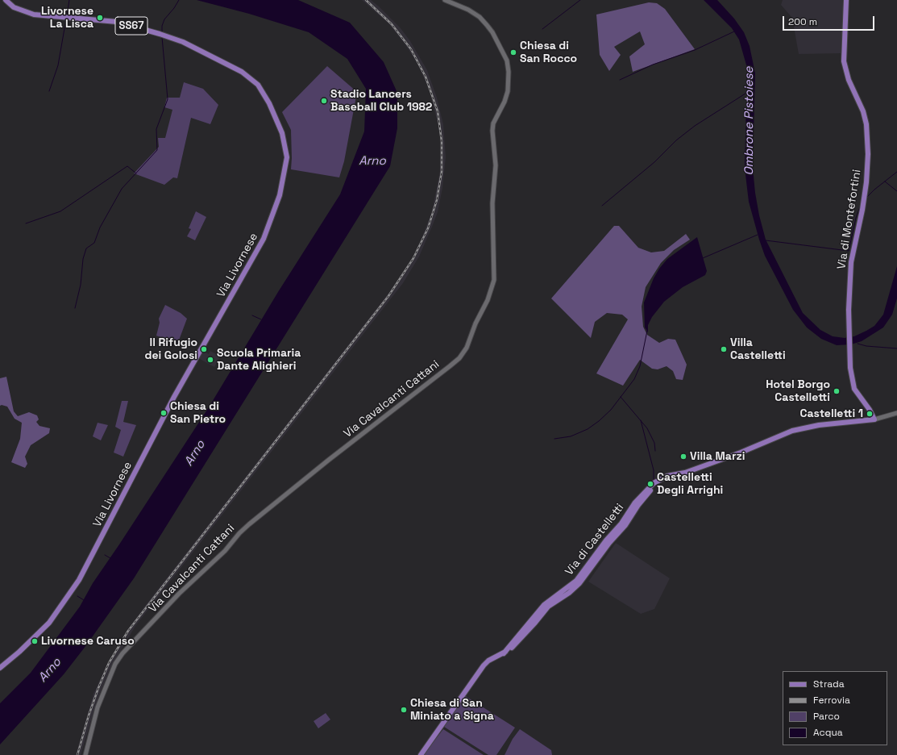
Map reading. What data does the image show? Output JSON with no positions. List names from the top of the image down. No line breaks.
{"streets":{"main road":["SS67","Via di Montefortini","Via Livornese","Via di Castelletti"],"street":["Via Cavalcanti Cattani"]},"crossings":[["Via di Montefortini","Via di Castelletti"]],"water":["Ombrone Pistoiese","Arno"],"places":["Livornese La Lisca","Chiesa di San Rocco","Stadio Lancers Baseball Club 1982","Il Rifugio dei Golosi","Villa Castelletti","Scuola Primaria Dante Alighieri","Hotel Borgo Castelletti","Chiesa di San Pietro","Castelletti 1","Villa Marzi","Castelletti Degli Arrighi","Livornese Caruso","Chiesa di San Miniato a Signa"],"legend":["Strada","Ferrovia","Parco","Acqua"],"scale_bar":"200 m"}
